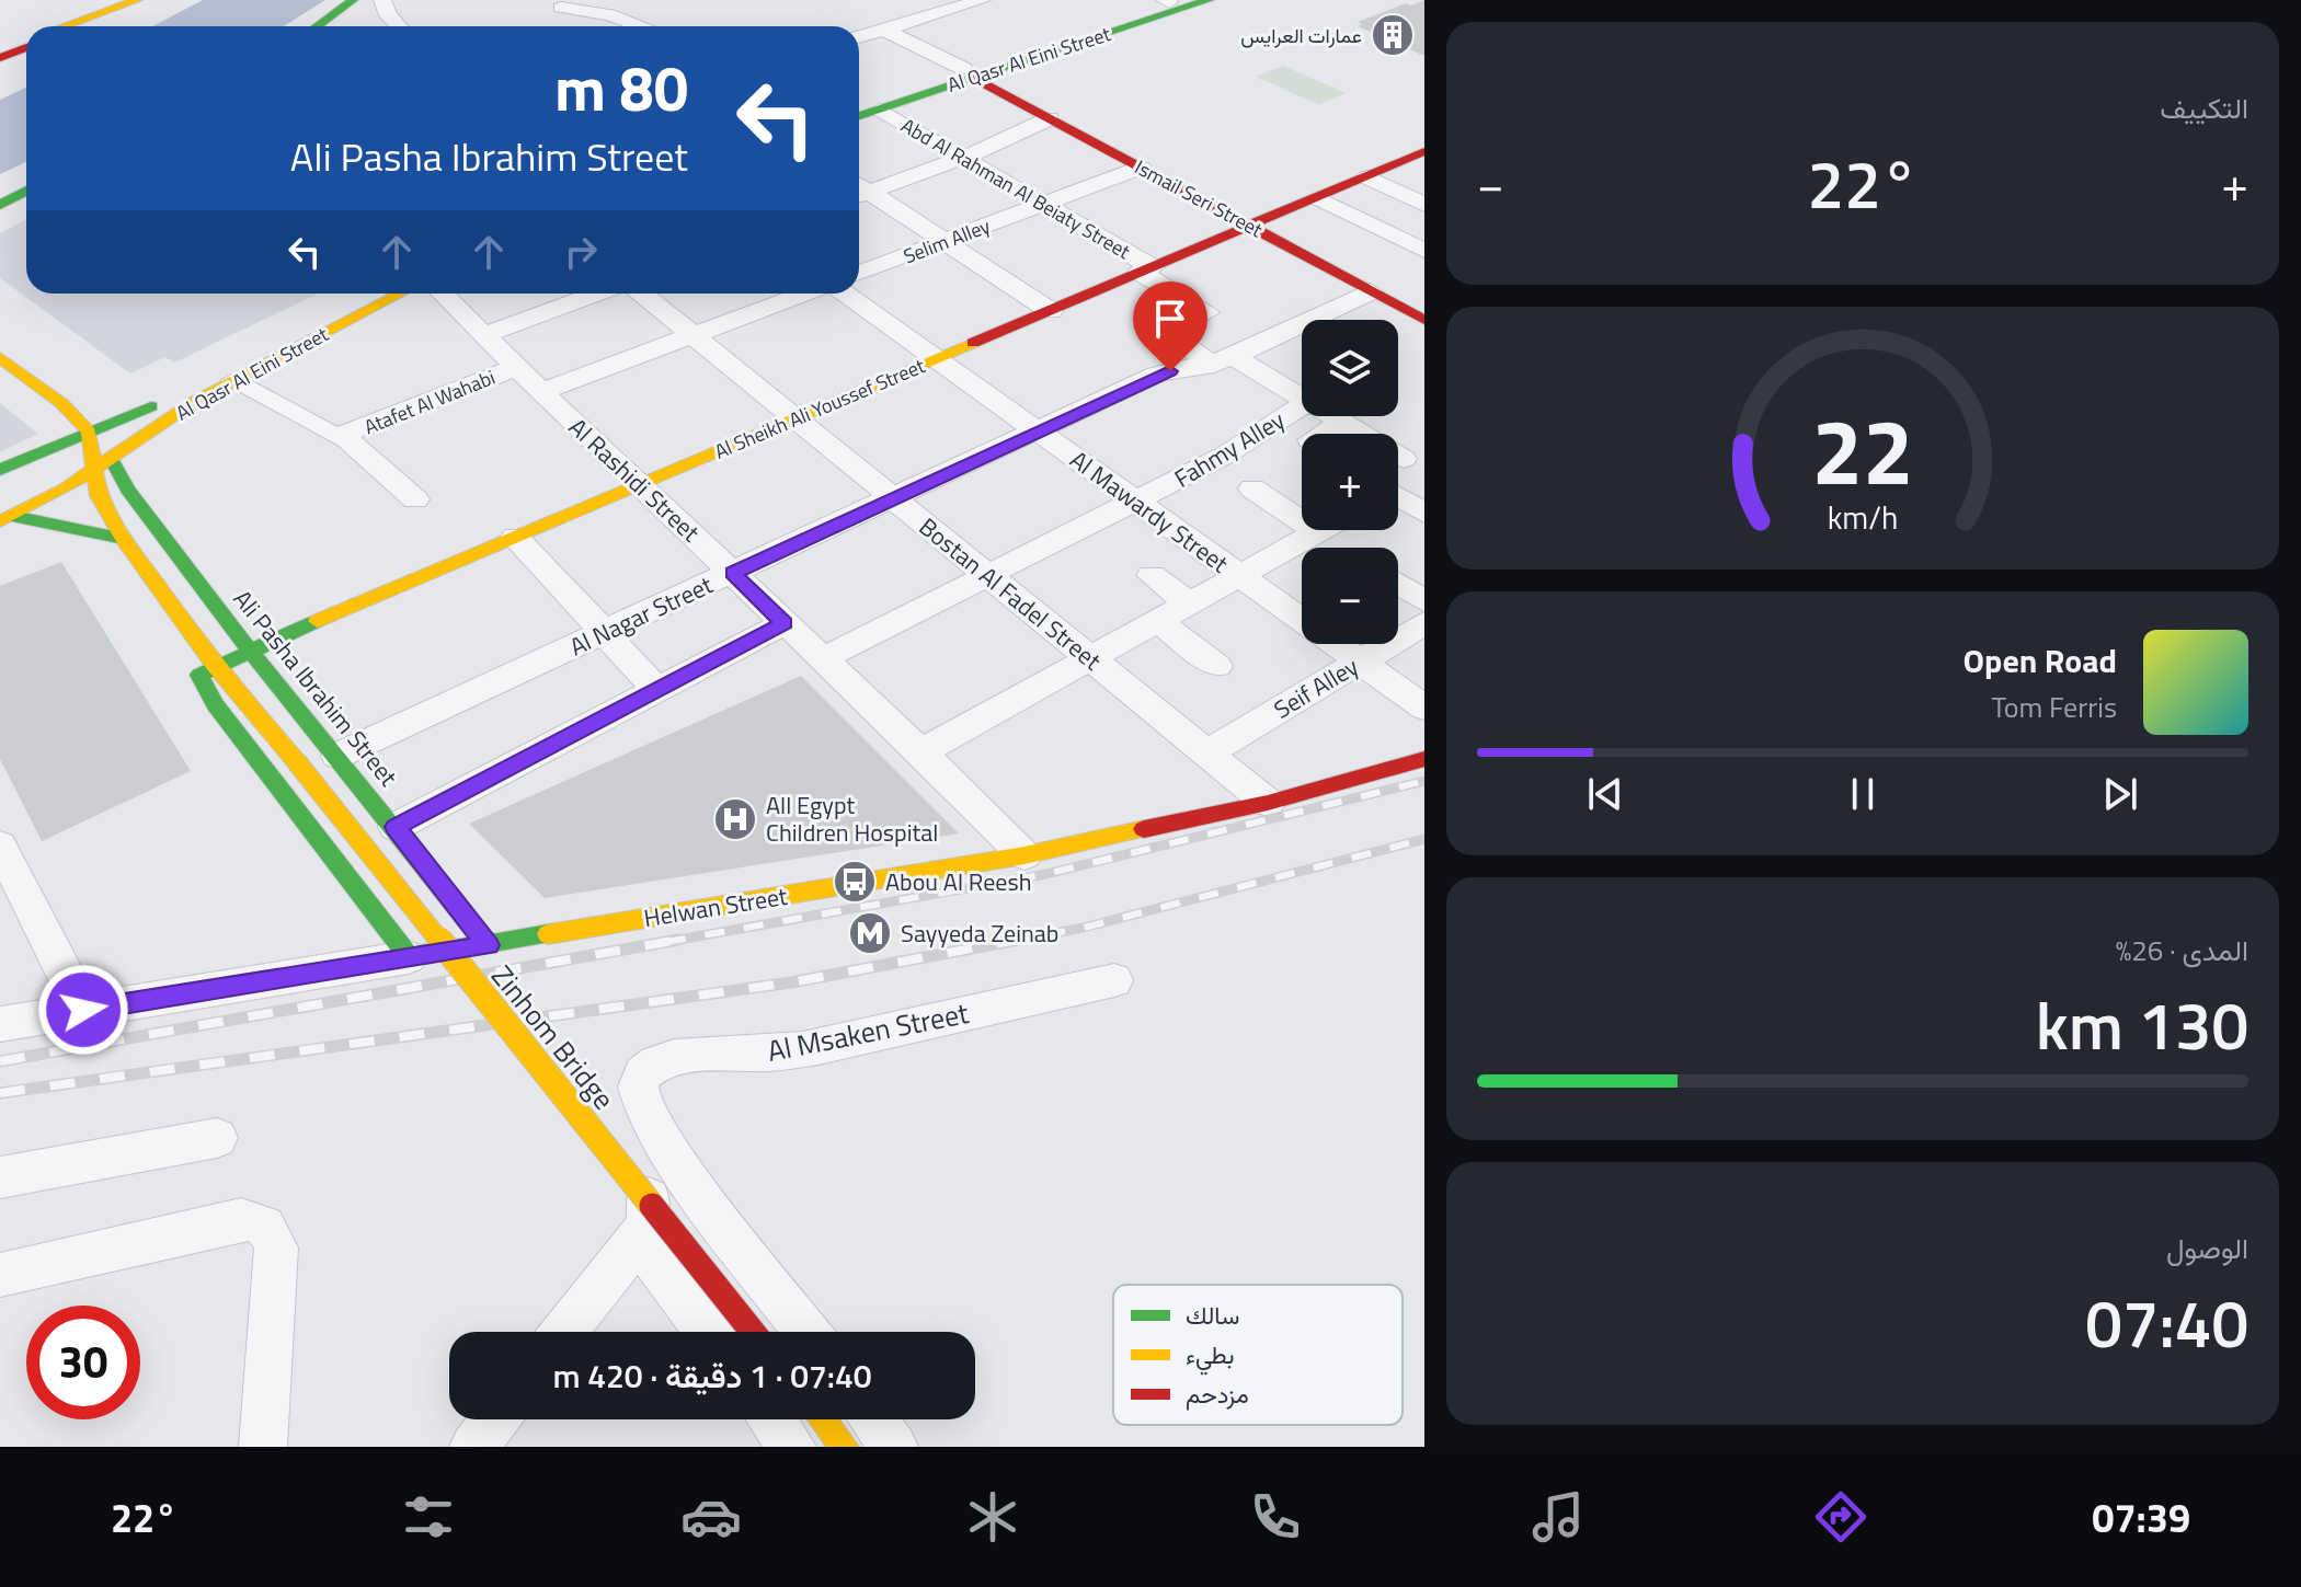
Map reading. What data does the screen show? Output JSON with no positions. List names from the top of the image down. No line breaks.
{"streets":{"main road":["Al Qasr Al Eini Street","Ismail Seri Street","Al Sheikh Ali Youssef Street","Ali Pasha Ibrahim Street","Helwan Street","Zinhom Bridge"],"street":["Abd Al Rahman Al Beiaty Street","Selim Alley","Atafet Al Wahabi","Fahmy Alley","Al Rashidi Street","Al Mawardy Street","Bostan Al Fadel Street","Al Nagar Street","Seif Alley","Al Msaken Street"]},"crossings":[["Al Qasr Al Eini Street","Abd Al Rahman Al Beiaty Street"],["Al Qasr Al Eini Street","Ismail Seri Street"],["Al Qasr Al Eini Street","Atafet Al Wahabi"],["Al Qasr Al Eini Street","Ali Pasha Ibrahim Street"],["Abd Al Rahman Al Beiaty Street","Selim Alley"],["Abd Al Rahman Al Beiaty Street","Al Sheikh Ali Youssef Street"],["Ismail Seri Street","Selim Alley"],["Ismail Seri Street","Al Sheikh Ali Youssef Street"],["Ismail Seri Street","Al Nagar Street"],["Atafet Al Wahabi","Al Rashidi Street"],["Al Sheikh Ali Youssef Street","Al Rashidi Street"],["Al Sheikh Ali Youssef Street","Al Mawardy Street"],["Al Sheikh Ali Youssef Street","Bostan Al Fadel Street"],["Al Sheikh Ali Youssef Street","Ali Pasha Ibrahim Street"],["Al Sheikh Ali Youssef Street","Zinhom Bridge"],["Fahmy Alley","Al Rashidi Street"],["Fahmy Alley","Al Mawardy Street"],["Fahmy Alley","Bostan Al Fadel Street"],["Al Rashidi Street","Al Nagar Street"],["Al Rashidi Street","Helwan Street"],["Al Mawardy Street","Al Nagar Street"],["Al Mawardy Street","Seif Alley"],["Bostan Al Fadel Street","Al Nagar Street"],["Bostan Al Fadel Street","Seif Alley"],["Bostan Al Fadel Street","Helwan Street"],["Al Nagar Street","Ali Pasha Ibrahim Street"],["Ali Pasha Ibrahim Street","Helwan Street"]],"places":{"building":["عمارات العرايس"],"hospital":["All Egypt Children Hospital"],"bus stop":["Abou Al Reesh"],"metro station":["Sayyeda Zeinab"]},"legend":["سالك","بطيء","مزدحم"],"page":{"tile":["التكييف",["المدى · 26%","130 km"],["الوصول","07:40"]],"turn":["80 m","Ali Pasha Ibrahim Street"],"heat":["−","22°","+"],"map_buttons":["+","−"],"song":["Open Road","Tom Ferris"],"limit":"30","trip":"07:40 · 1 دقيقة · 420 m","tabs":["07:39","22°"],"gauge":["22","km/h"]}}
